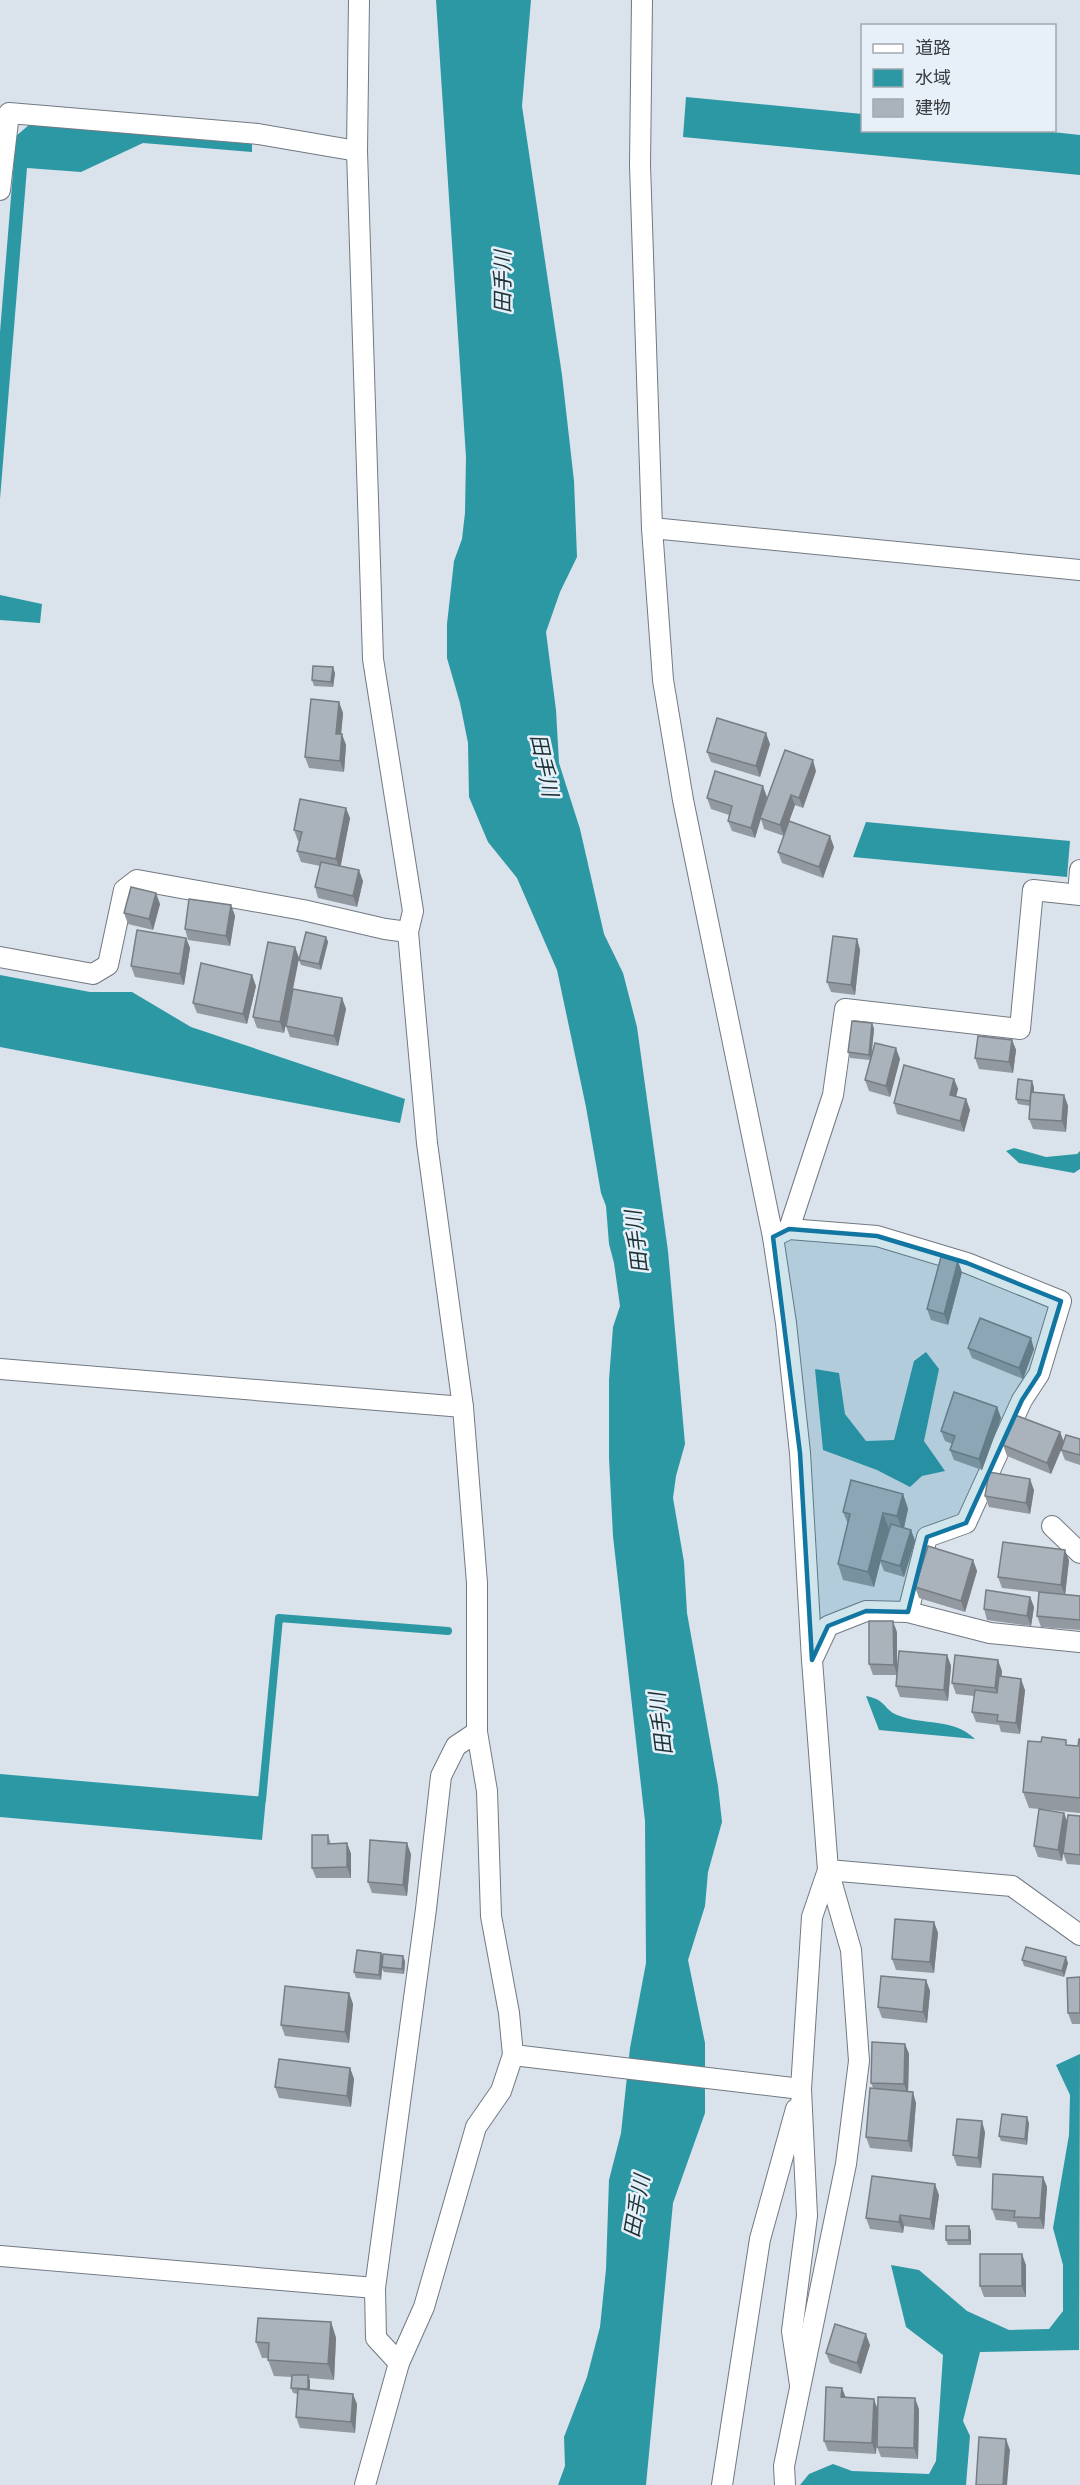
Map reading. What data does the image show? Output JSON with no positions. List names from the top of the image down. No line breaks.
{"water":["田手川"],"legend":["道路","水域","建物"]}
